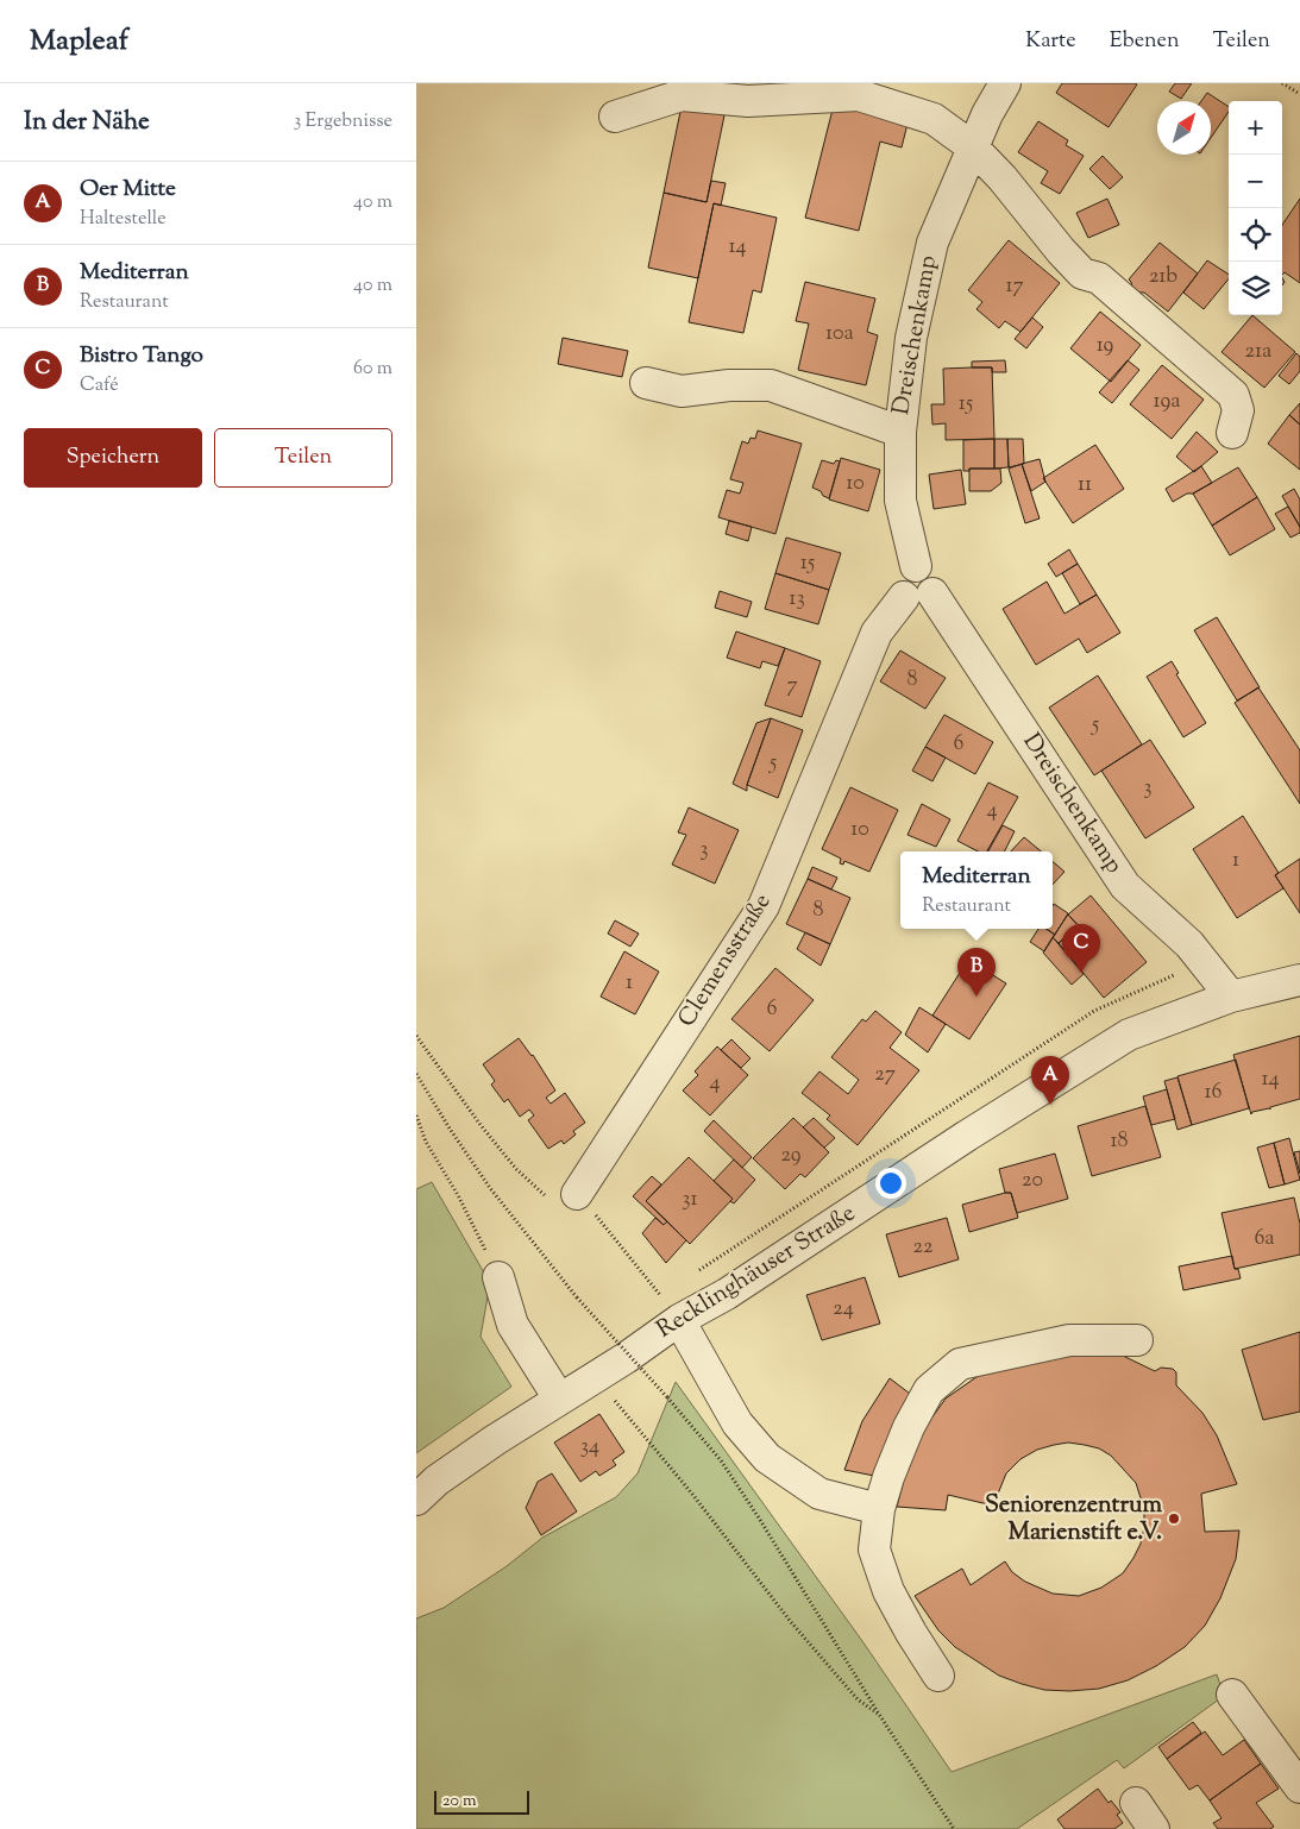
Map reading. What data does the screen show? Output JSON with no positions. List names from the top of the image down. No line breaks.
{"streets":{"street":["Dreischenkamp","Clemensstraße","Recklinghäuser Straße"]},"crossings":[["Dreischenkamp","Clemensstraße"],["Dreischenkamp","Recklinghäuser Straße"]],"places":["Seniorenzentrum Marienstift e.V."],"house_numbers":["14","21b","17","10a","19","21a","19a","15","10","11","15","13","8","7","5","6","5","3","4","10","3","1","8","1","6","27","14","4","16","18","29","20","31","6a","22","24","34"],"scale_bar":"20 m","north":"top right","page":{"header":"Mapleaf","nav":["Karte","Ebenen","Teilen"],"heading":["In der Nähe","3 Ergebnisse"],"map_buttons":["+","−"],"list":[{"mark":"A","name":"Oer Mitte","note":"Haltestelle","value":"40 m"},{"mark":"B","name":"Mediterran","note":"Restaurant","value":"40 m"},{"mark":"C","name":"Bistro Tango","note":"Café","value":"60 m"}],"buttons":["Speichern","Teilen"],"popup":["Mediterran","Restaurant"],"pins":["C","B","A"],"scale":"20 m"}}
